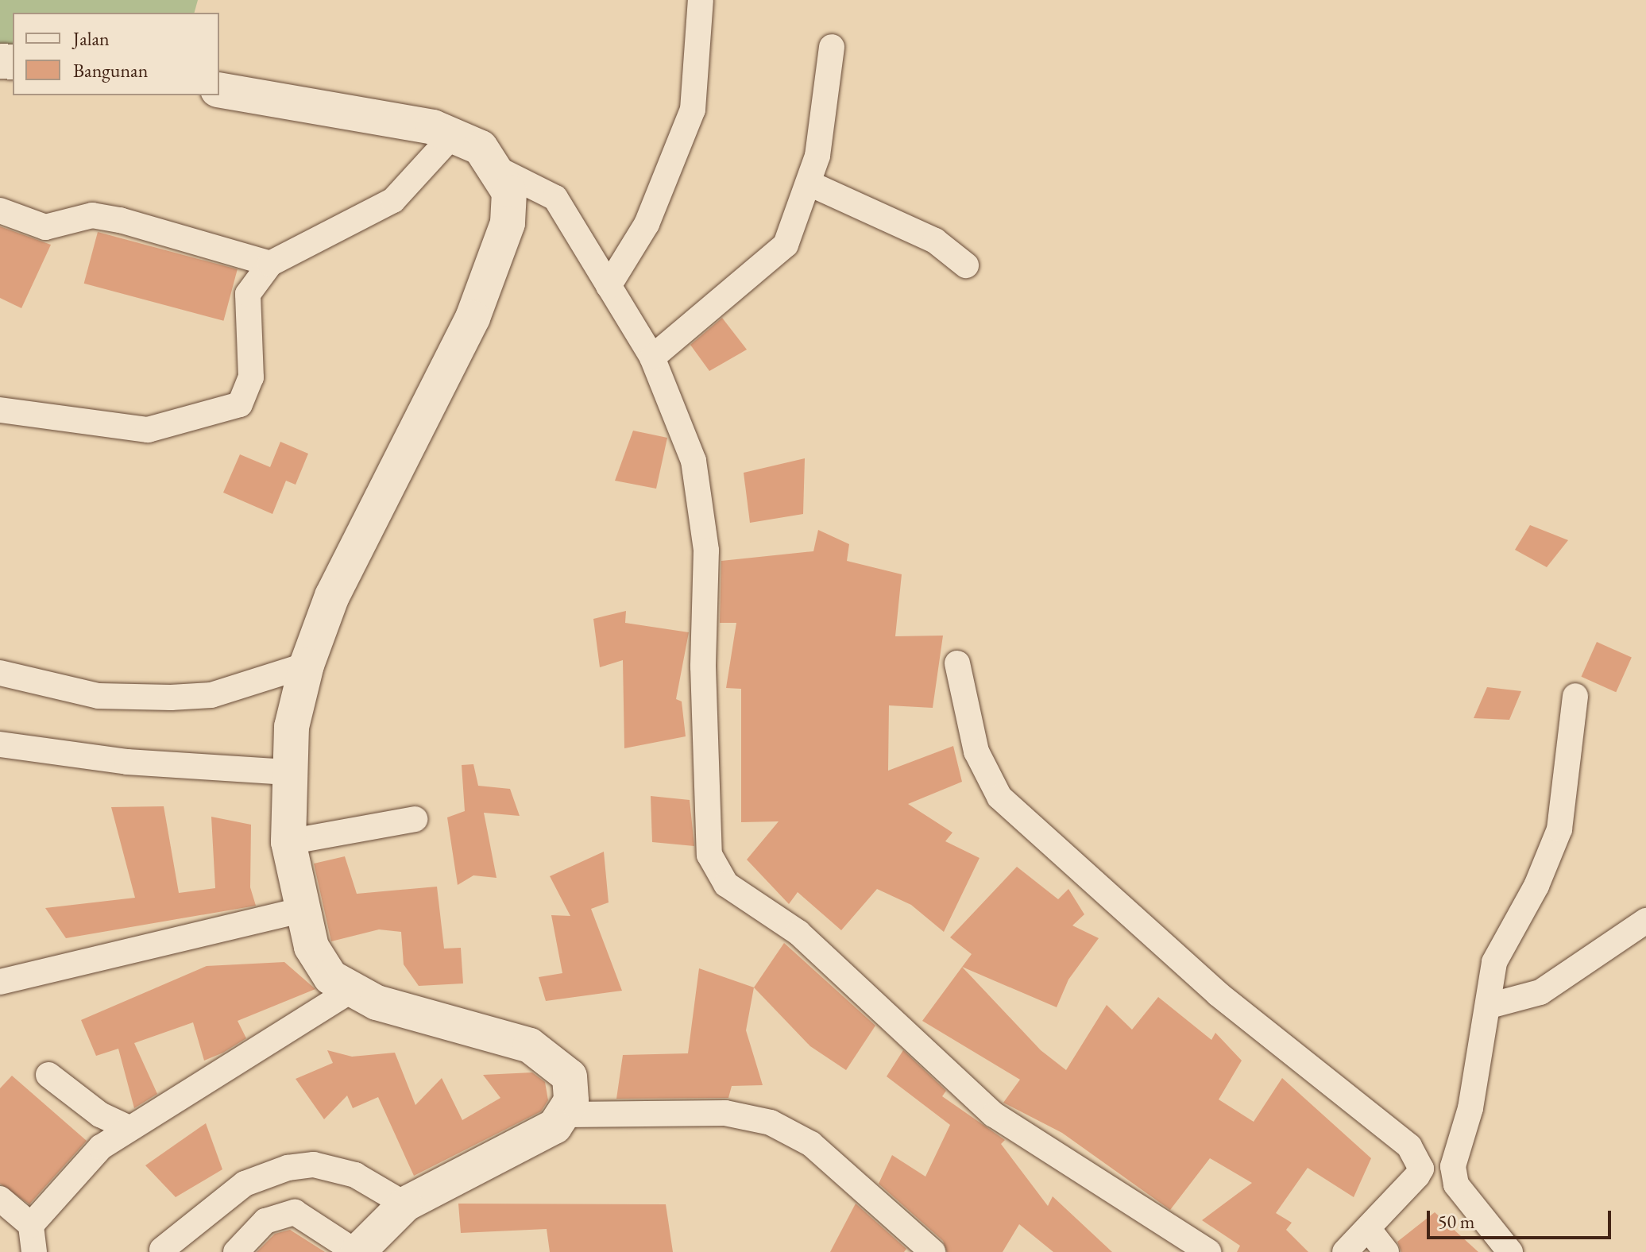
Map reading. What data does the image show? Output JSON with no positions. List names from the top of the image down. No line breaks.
{"legend":["Jalan","Bangunan"],"scale_bar":"50 m"}
